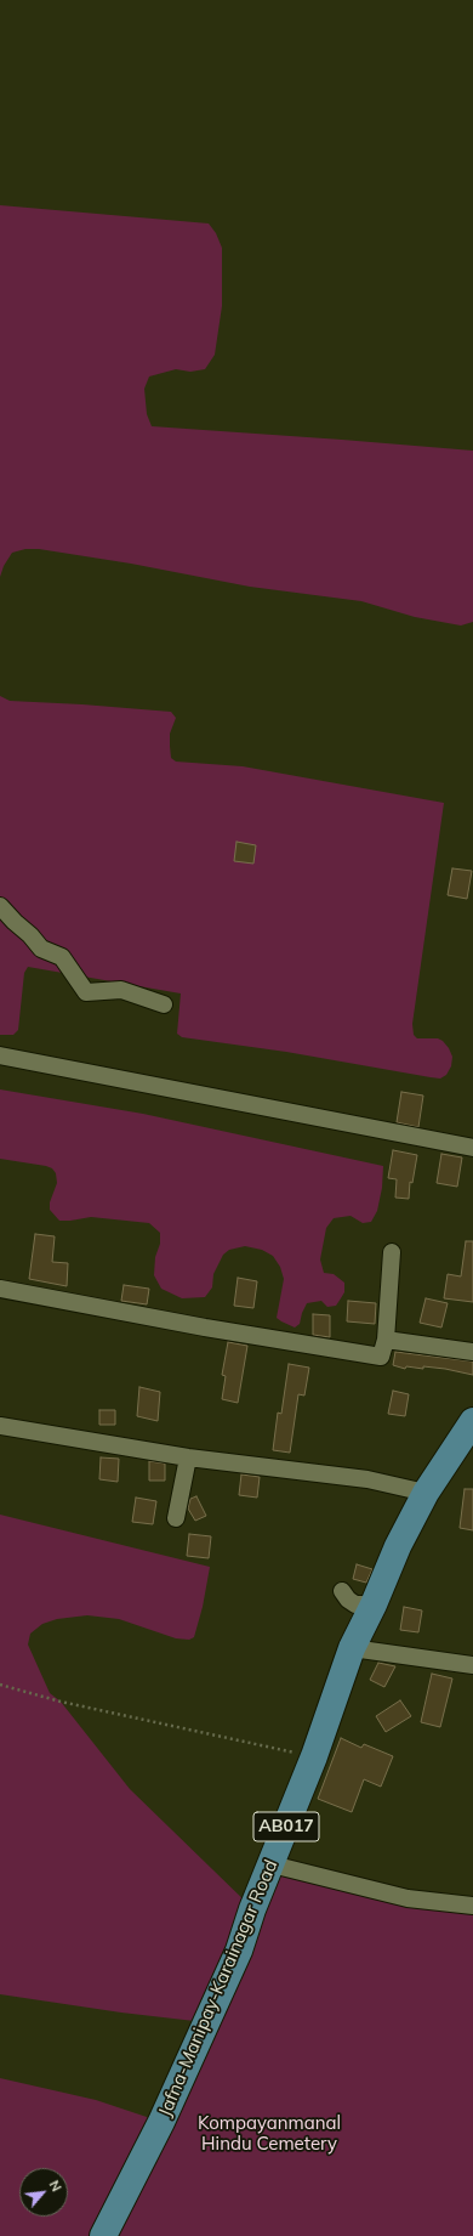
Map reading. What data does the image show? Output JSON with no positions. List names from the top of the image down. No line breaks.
{"streets":{"main road":["AB017","Jafna-Manipay-Karainagar Road"]},"parks":["Kompayanmanal Hindu Cemetery"],"north":"top right"}
